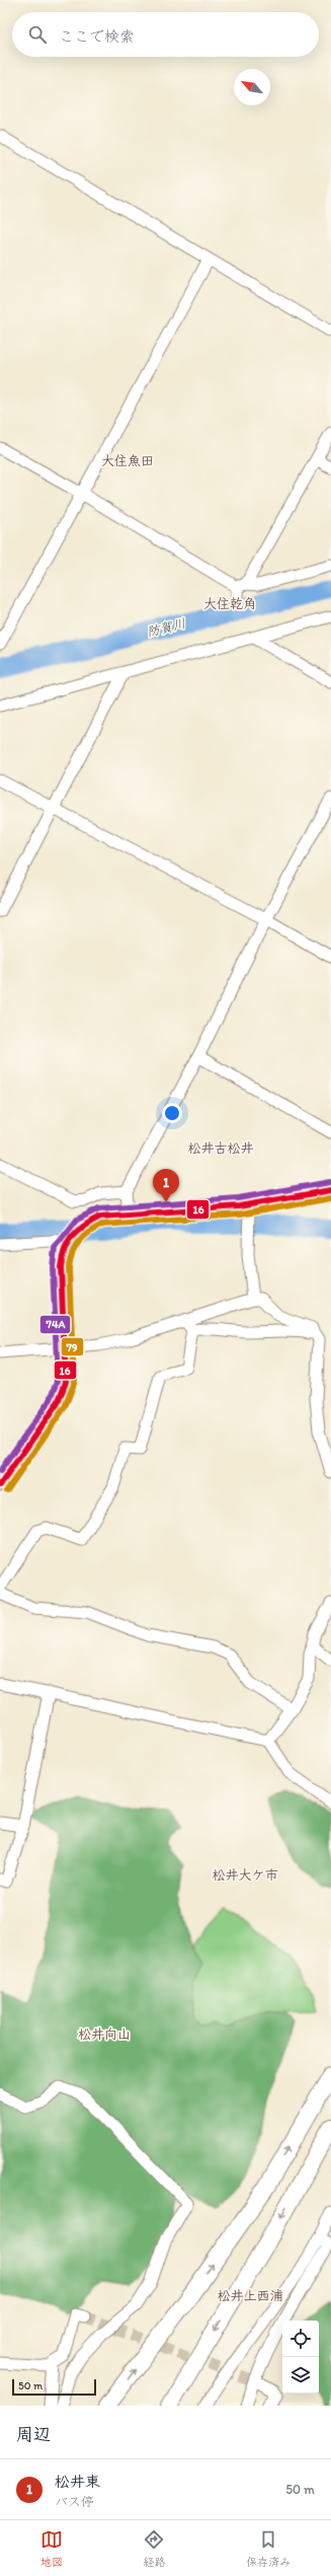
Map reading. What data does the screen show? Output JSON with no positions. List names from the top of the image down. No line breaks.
{"districts":["大住魚田","大住乾角","松井古松井","松井大ケ市","松井向山","松井上西浦"],"water":["防賀川"],"lines":["transit line 74A","transit line 16","transit line 79"],"scale_bar":"50 m","north":"top left","page":{"search":"ここで検索","pins":"1","scale":"50 m","heading":"周辺","list":[{"mark":"1","name":"松井東","note":"バス停","value":"50 m"}],"nav":["地図","経路","保存済み"]}}
